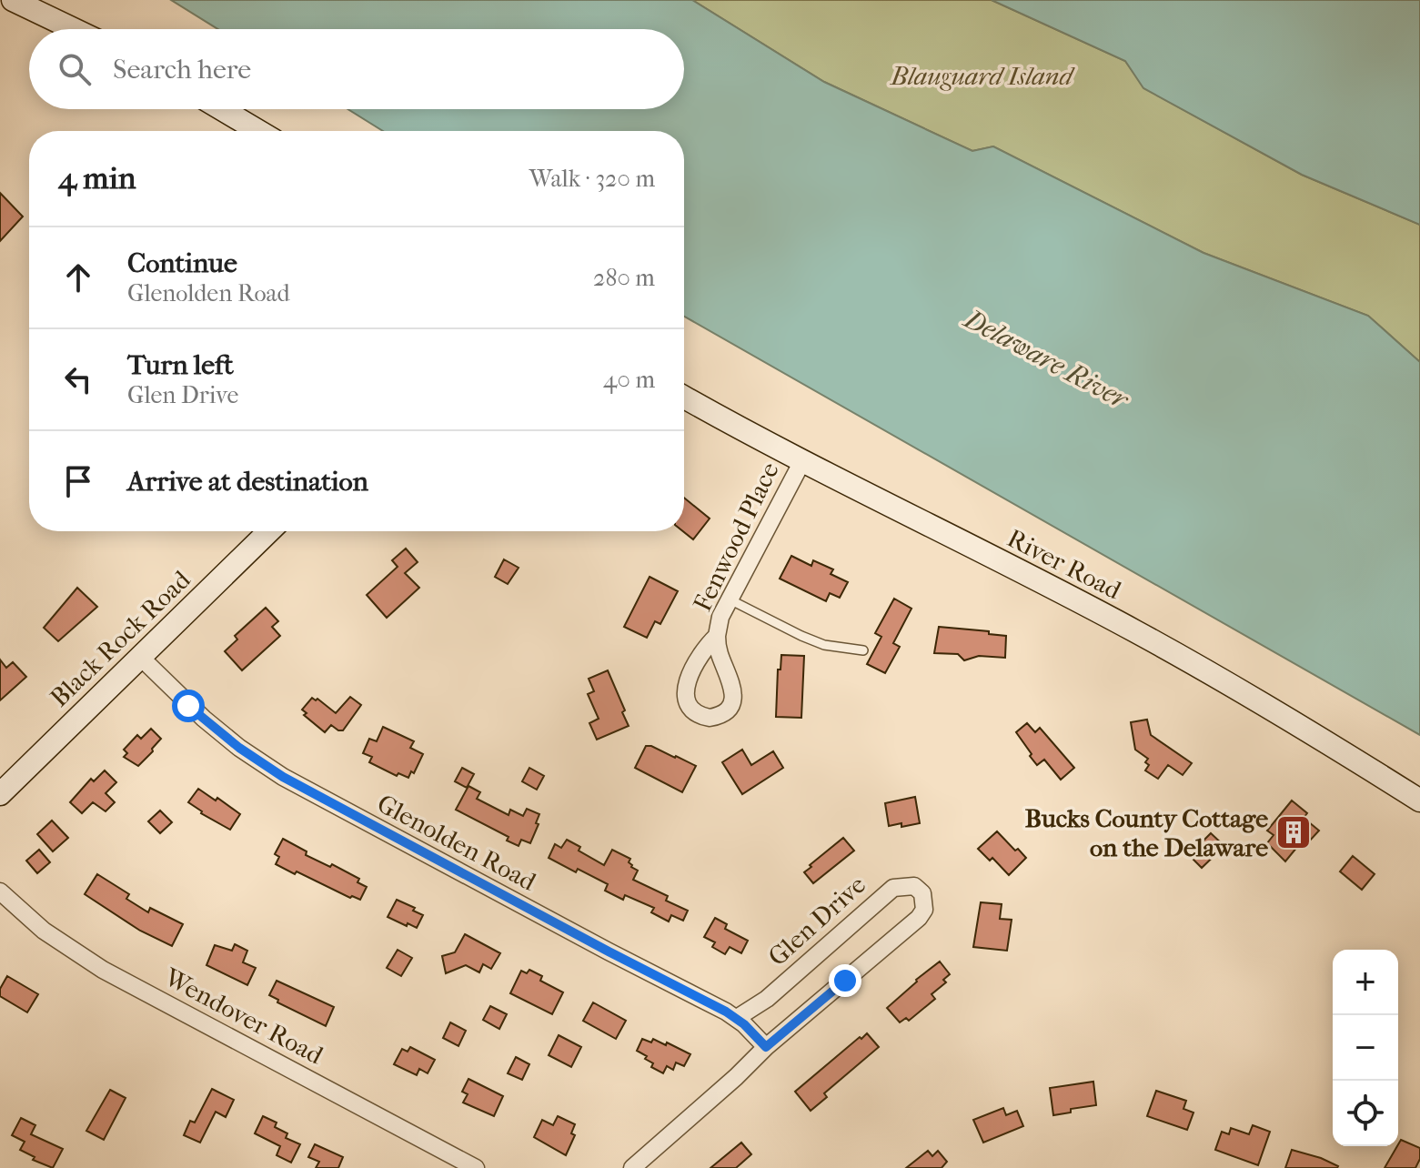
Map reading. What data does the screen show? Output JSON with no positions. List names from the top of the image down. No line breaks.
{"streets":{"main road":["River Road","Black Rock Road"],"street":["Fenwood Place","Glenolden Road","Glen Drive","Wendover Road"]},"crossings":[["Fenwood Place","River Road"],["Black Rock Road","Glenolden Road"],["Glenolden Road","Glen Drive"]],"water":["Delaware River"],"parks":["Blauguard Island"],"places":{"building":["Bucks County Cottage on the Delaware"]},"page":{"search":"Search here","heading":["4 min","Walk · 320 m"],"list":[["Continue","Glenolden Road","280 m"],["Turn left","Glen Drive","40 m"],"Arrive at destination"],"map_buttons":["+","−"]}}
